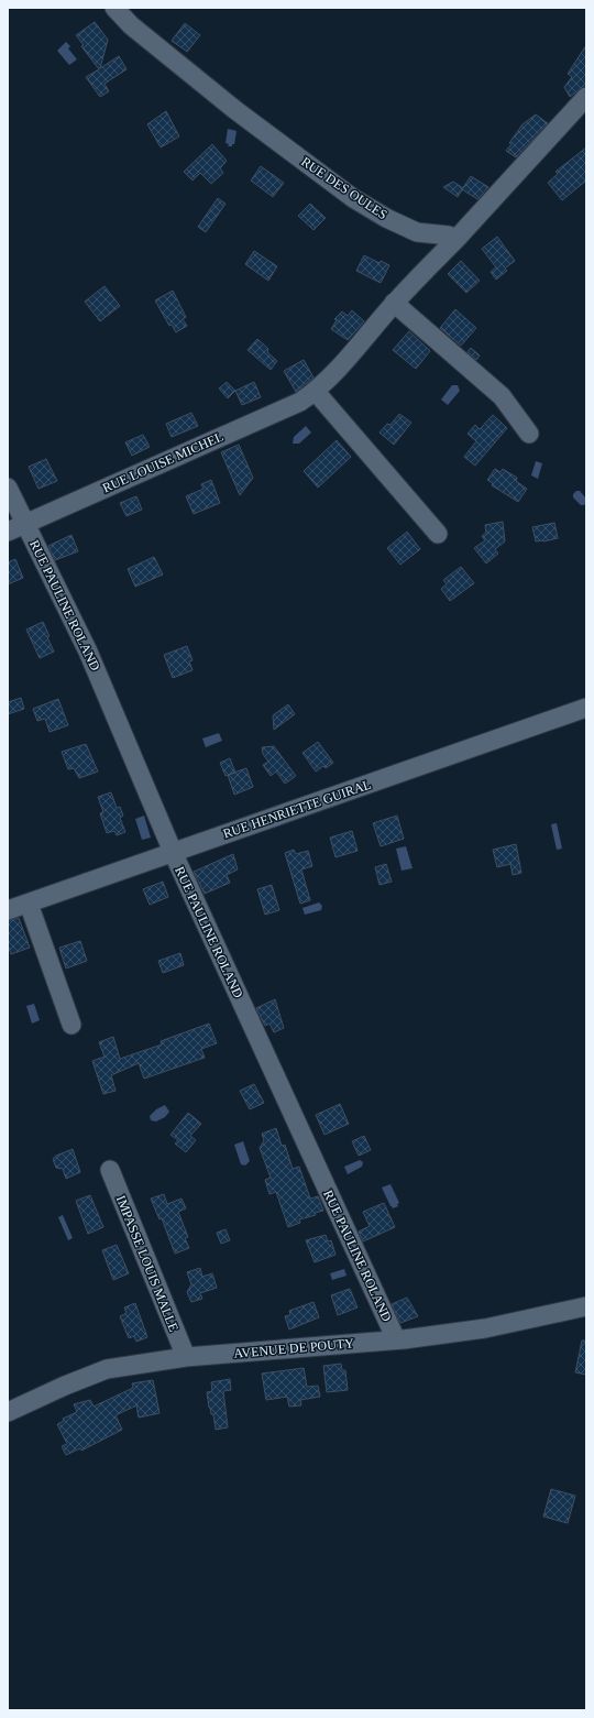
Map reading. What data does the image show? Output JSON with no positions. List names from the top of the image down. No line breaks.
{"streets":{"street":["RUE DES OULES","RUE LOUISE MICHEL","RUE PAULINE ROLAND","RUE HENRIETTE GUIRAL","IMPASSE LOUIS MALLE","AVENUE DE POUTY"]},"crossings":[["RUE DES OULES","RUE LOUISE MICHEL"],["RUE LOUISE MICHEL","RUE PAULINE ROLAND"],["RUE PAULINE ROLAND","RUE HENRIETTE GUIRAL"],["RUE PAULINE ROLAND","AVENUE DE POUTY"],["IMPASSE LOUIS MALLE","AVENUE DE POUTY"]]}
